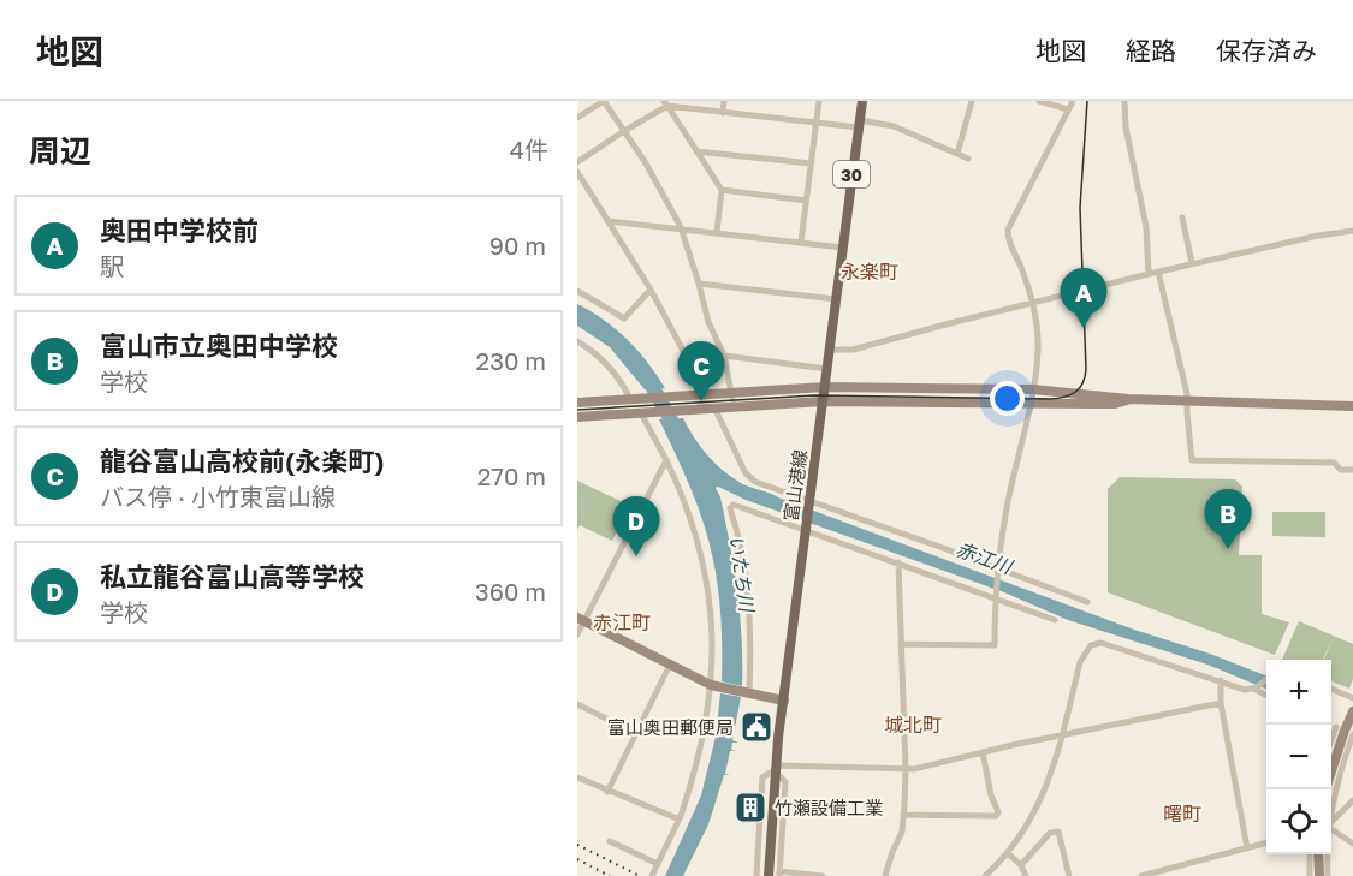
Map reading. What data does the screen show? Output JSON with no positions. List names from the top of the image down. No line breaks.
{"streets":{"main road":["30","富山港線"]},"districts":["永楽町","赤江町","城北町","曙町"],"water":["赤江川","いたち川"],"places":{"public building":["富山奥田郵便局"],"building":["竹瀬設備工業"]},"page":{"header":"地図","nav":["地図","経路","保存済み"],"heading":["周辺","4件"],"list":[{"mark":"A","name":"奥田中学校前","note":"駅","value":"90 m"},{"mark":"B","name":"富山市立奥田中学校","note":"学校","value":"230 m"},{"mark":"C","name":"龍谷富山高校前(永楽町)","note":"バス停 · 小竹東富山線","value":"270 m"},{"mark":"D","name":"私立龍谷富山高等学校","note":"学校","value":"360 m"}],"pins":["A","C","B","D"],"map_buttons":["+","−"]}}
